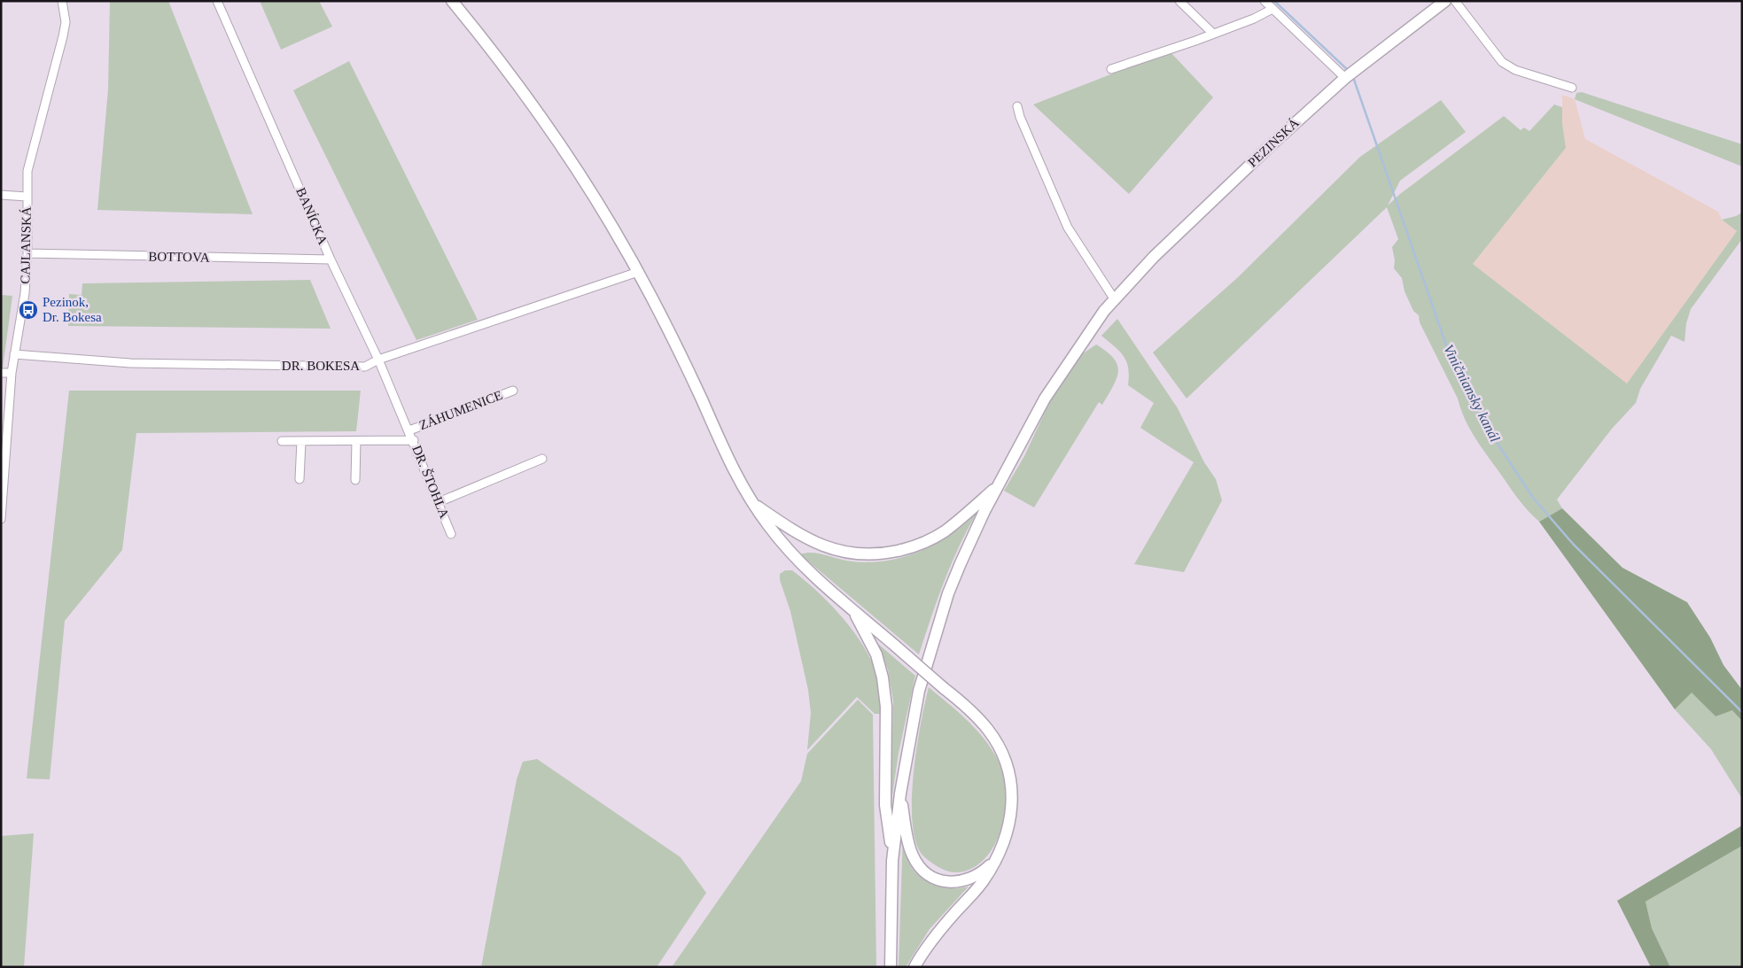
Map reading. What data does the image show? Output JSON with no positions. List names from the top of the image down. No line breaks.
{"streets":{"main road":["PEZINSKÁ"],"street":["BANÍCKA","CAJLANSKÁ","BOTTOVA","DR. BOKESA","ZÁHUMENICE","DR. ŠTOHLA"]},"crossings":[["BANÍCKA","BOTTOVA"],["BANÍCKA","DR. BOKESA"],["BANÍCKA","ZÁHUMENICE"],["BANÍCKA","DR. ŠTOHLA"],["CAJLANSKÁ","BOTTOVA"],["CAJLANSKÁ","DR. BOKESA"],["ZÁHUMENICE","DR. ŠTOHLA"]],"water":["Viničniansky kanál"],"places":{"bus stop":["Pezinok, Dr. Bokesa"]}}
